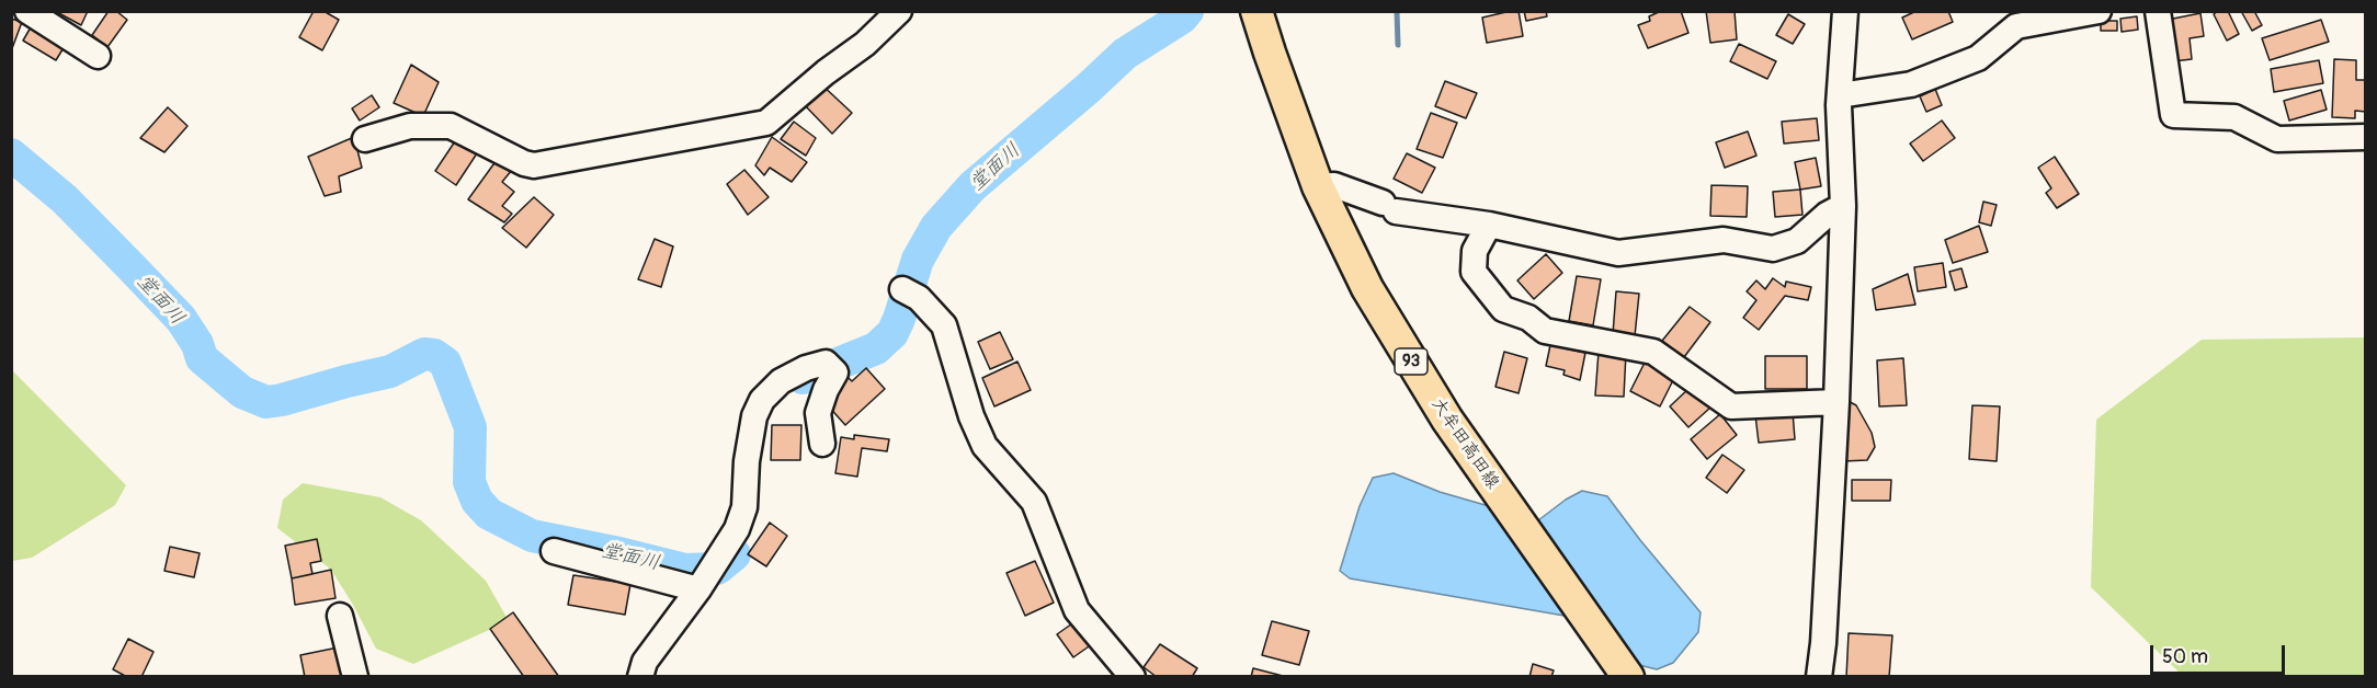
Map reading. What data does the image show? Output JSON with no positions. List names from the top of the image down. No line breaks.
{"streets":{"main road":["93","大牟田高田線"]},"water":["堂面川"],"scale_bar":"50 m"}
